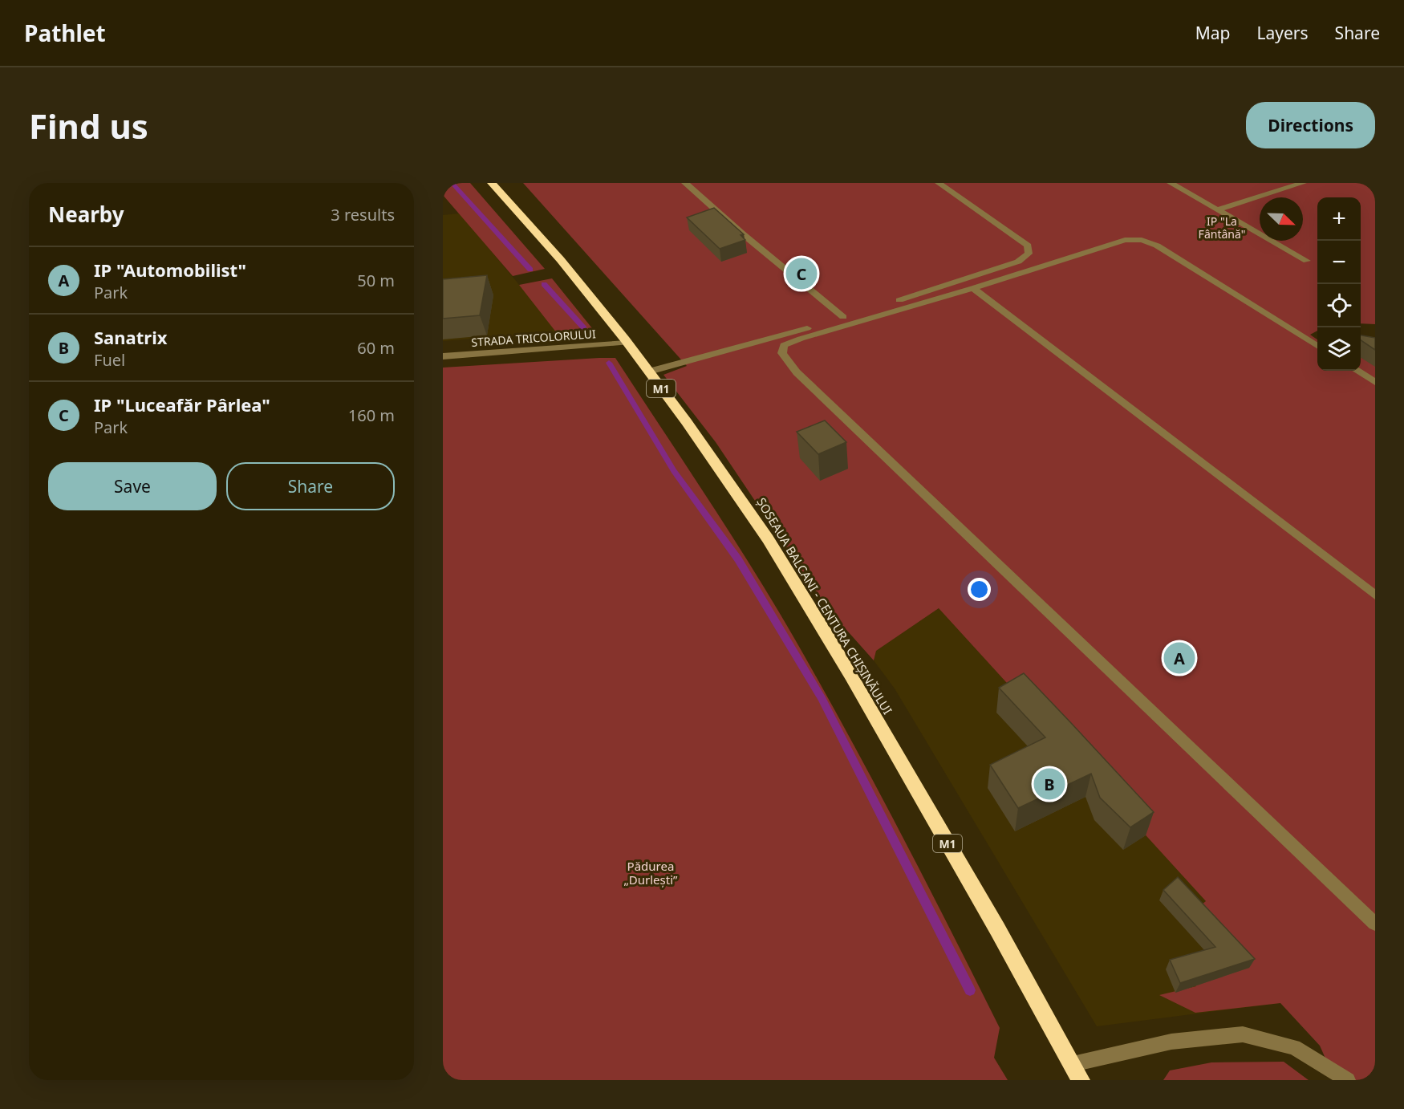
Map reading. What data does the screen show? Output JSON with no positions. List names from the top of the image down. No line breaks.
{"streets":{"highway":["M1","ȘOSEAUA BALCANI - CENTURA CHIȘINĂULUI"],"street":["STRADA TRICOLORULUI"]},"crossings":[["STRADA TRICOLORULUI","ȘOSEAUA BALCANI - CENTURA CHIȘINĂULUI"]],"parks":["IP \"La Fântână\"","Pădurea „Durlești”"],"north":"bottom right","page":{"header":"Pathlet","nav":["Map","Layers","Share"],"buttons":["Directions",["Save","Share"]],"title":"Find us","heading":["Nearby","3 results"],"map_buttons":["+","−"],"list":[{"mark":"A","name":"IP \"Automobilist\"","note":"Park","value":"50 m"},{"mark":"B","name":"Sanatrix","note":"Fuel","value":"60 m"},{"mark":"C","name":"IP \"Luceafăr Pârlea\"","note":"Park","value":"160 m"}],"pins":["C","A","B"]}}
